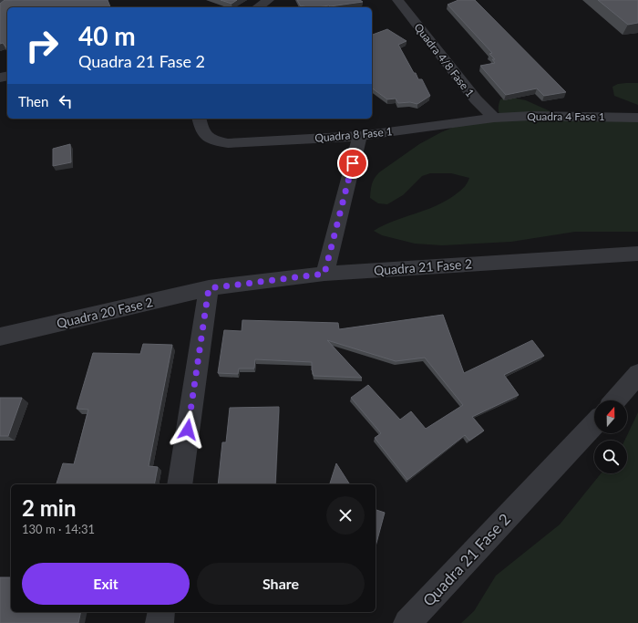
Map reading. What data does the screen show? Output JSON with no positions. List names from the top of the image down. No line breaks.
{"streets":{"street":["Quadra 4/8 Fase 1","Quadra 4 Fase 1","Quadra 8 Fase 1","Quadra 21 Fase 2","Quadra 20 Fase 2"]},"crossings":[["Quadra 4/8 Fase 1","Quadra 4 Fase 1"],["Quadra 4/8 Fase 1","Quadra 8 Fase 1"],["Quadra 4 Fase 1","Quadra 8 Fase 1"],["Quadra 21 Fase 2","Quadra 20 Fase 2"]],"north":"top","page":{"turn":["40 m","Quadra 21 Fase 2"],"then":"Then","heading":["2 min","130 m · 14:31"],"buttons":["Exit","Share"]}}
